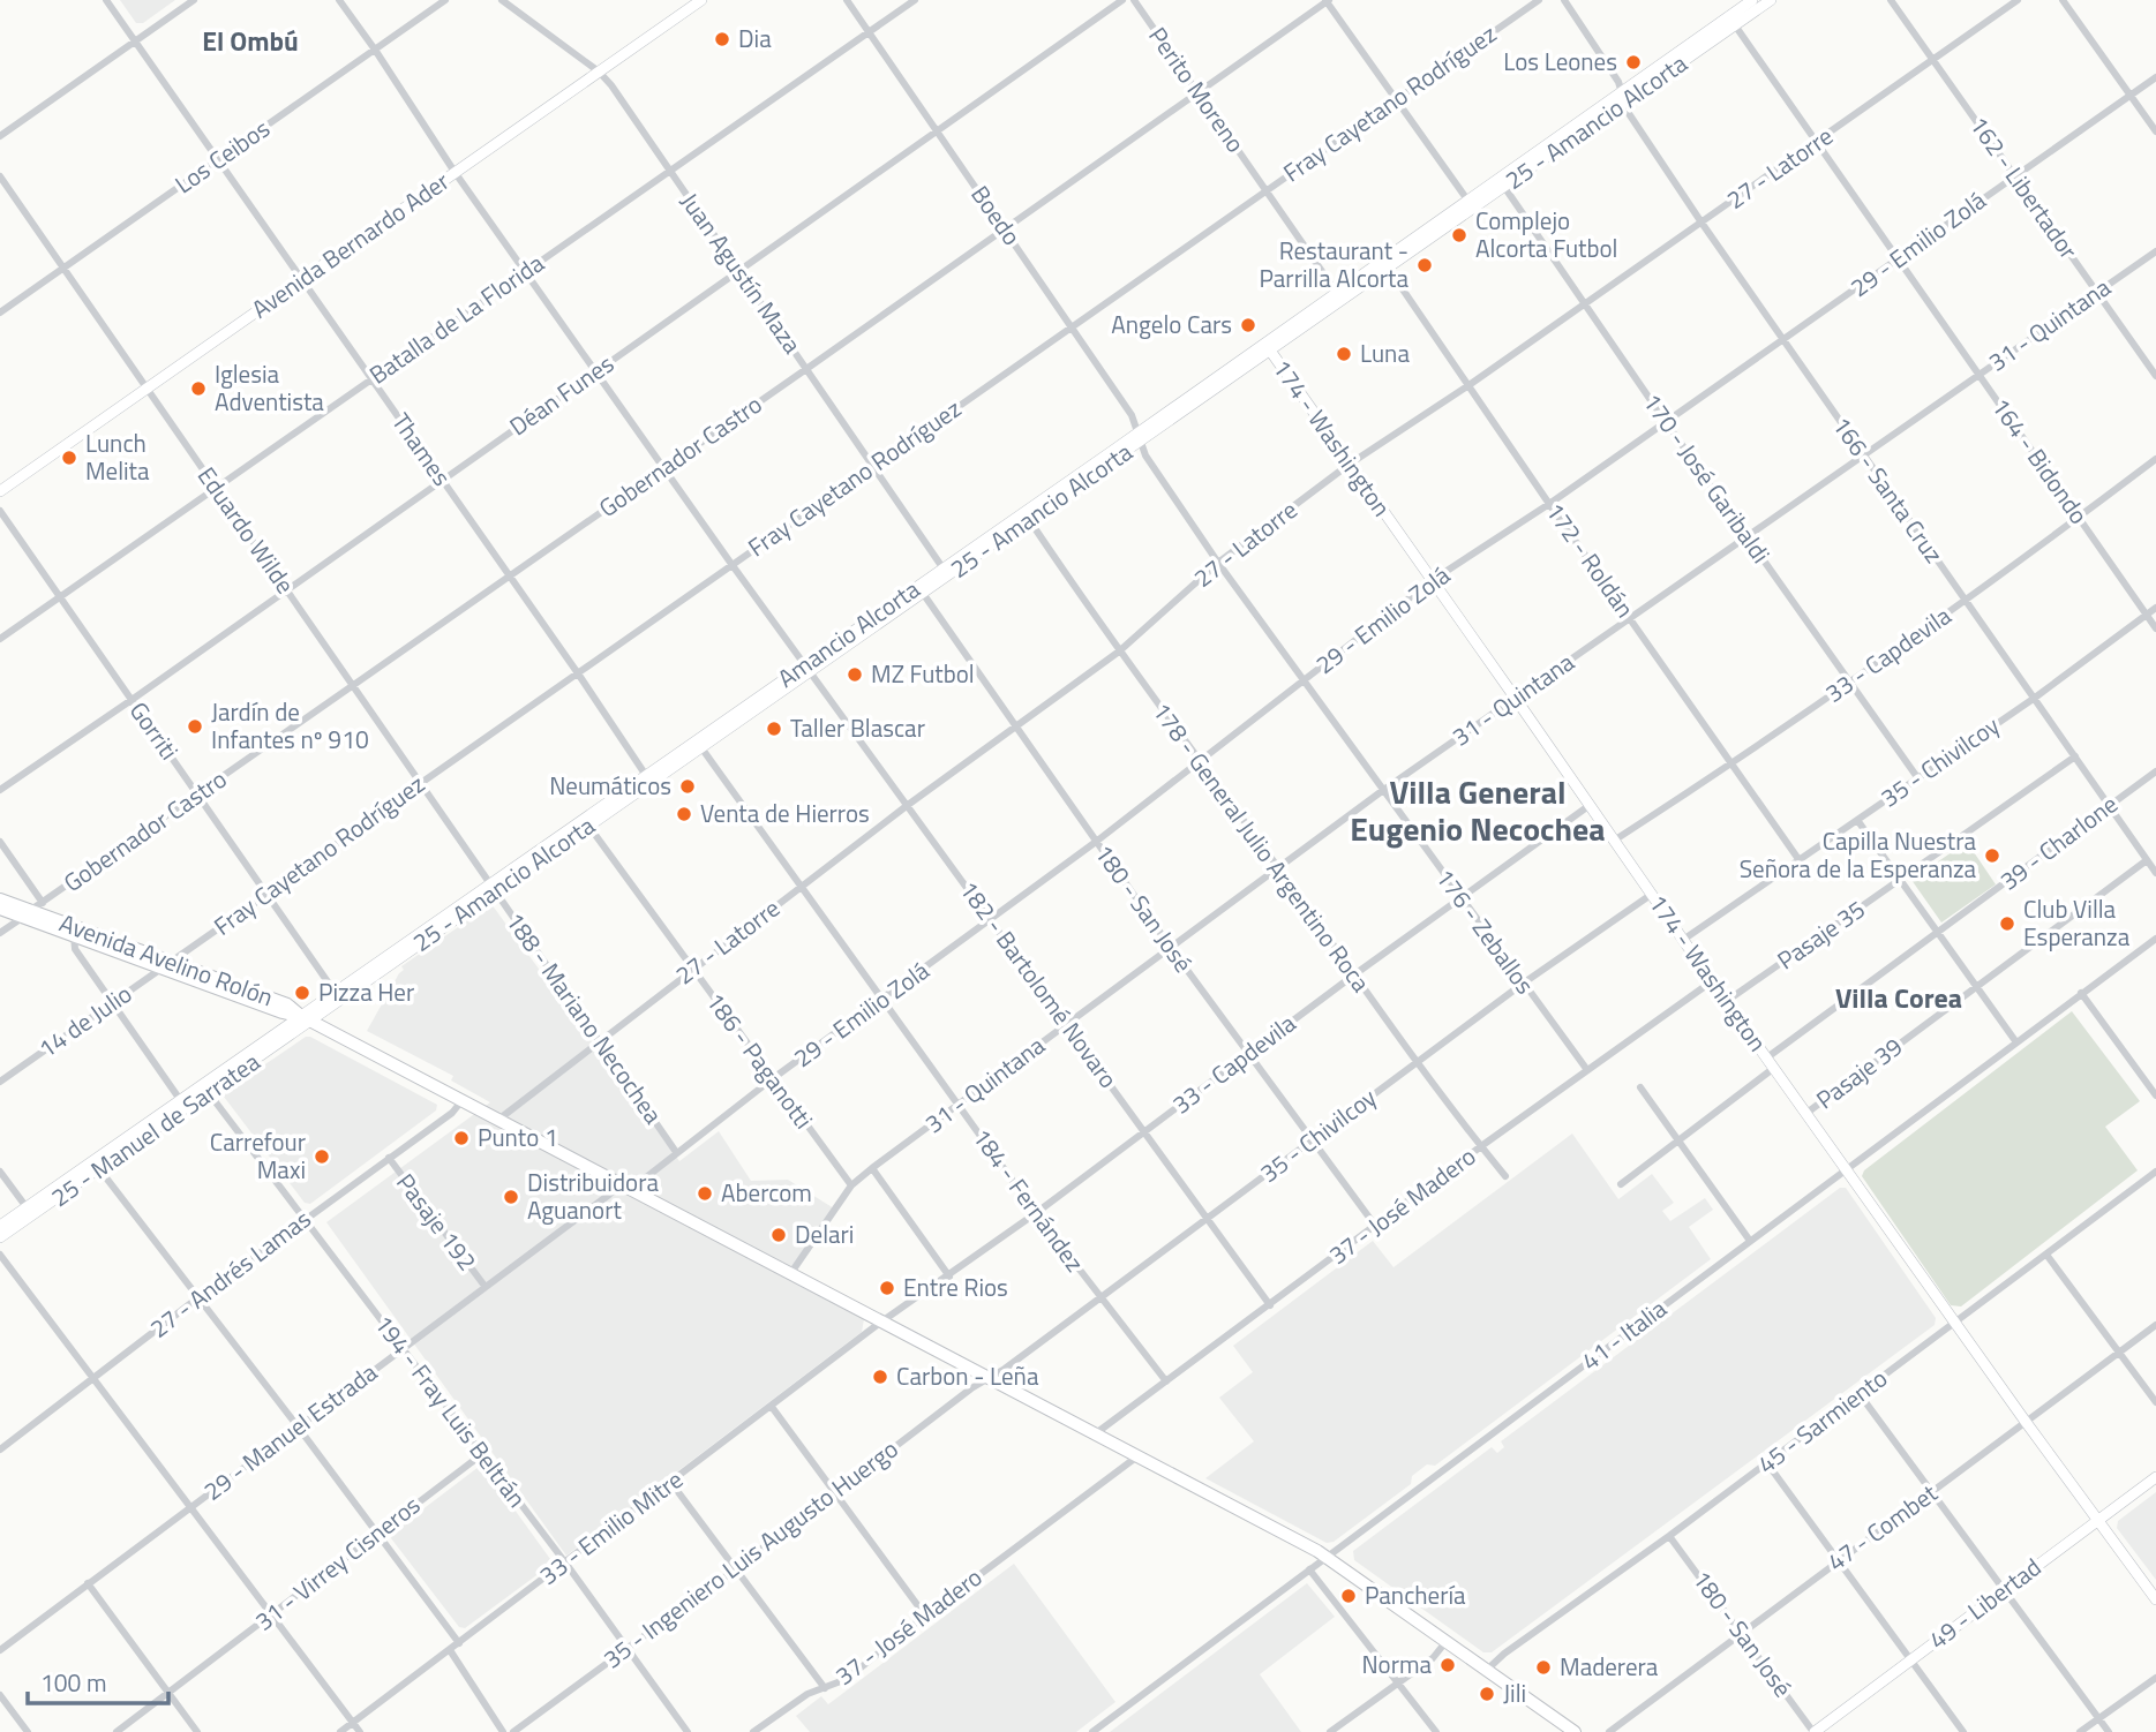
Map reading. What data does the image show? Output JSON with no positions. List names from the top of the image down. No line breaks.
{"streets":{"main road":["25 - Amancio Alcorta","Avenida Bernardo Ader","174 - Washington","Amancio Alcorta","Avenida Avelino Rolón","25 - Manuel de Sarratea","49 - Libertad"],"street":["Perito Moreno","Fray Cayetano Rodríguez","Los Ceibos","27 - Latorre","162 - Libertador","Boedo","29 - Emilio Zolá","Juan Agustín Maza","Batalla de La Florida","31 - Quintana","Déan Funes","Thames","Gobernador Castro","164 - Bidondo","170 - José Garibaldi","166 - Santa Cruz","Eduardo Wilde","172 - Roldán","33 - Capdevila","Gorriti","35 - Chivilcoy","39 - Charlone","178 - General Julio Argentino Roca","180 - San José","176 - Zeballos","Pasaje 35","182 - Bartolomé Novaro","188 - Mariano Necochea","14 de Julio","186 - Paganotti","Pasaje 39","184 - Fernández","37 - José Madero","Pasaje 192","27 - Andrés Lamas","41 - Italia","194 - Fray Luis Beltrán","45 - Sarmiento","29 - Manuel Estrada","33 - Emilio Mitre","47 - Combet","35 - Ingeniero Luis Augusto Huergo","31 - Virrey Cisneros"]},"crossings":[["Perito Moreno","Fray Cayetano Rodríguez"],["Perito Moreno","25 - Amancio Alcorta"],["Perito Moreno","Gobernador Castro"],["Fray Cayetano Rodríguez","Boedo"],["Fray Cayetano Rodríguez","Juan Agustín Maza"],["Fray Cayetano Rodríguez","Thames"],["Fray Cayetano Rodríguez","Eduardo Wilde"],["Fray Cayetano Rodríguez","Gorriti"],["Fray Cayetano Rodríguez","Avenida Avelino Rolón"],["Fray Cayetano Rodríguez","182 - Bartolomé Novaro"],["Fray Cayetano Rodríguez","14 de Julio"],["25 - Amancio Alcorta","Boedo"],["25 - Amancio Alcorta","174 - Washington"],["25 - Amancio Alcorta","Thames"],["25 - Amancio Alcorta","164 - Bidondo"],["25 - Amancio Alcorta","170 - José Garibaldi"],["25 - Amancio Alcorta","166 - Santa Cruz"],["25 - Amancio Alcorta","Eduardo Wilde"],["25 - Amancio Alcorta","172 - Roldán"],["25 - Amancio Alcorta","Amancio Alcorta"],["25 - Amancio Alcorta","180 - San José"],["25 - Amancio Alcorta","176 - Zeballos"],["25 - Amancio Alcorta","Avenida Avelino Rolón"],["25 - Amancio Alcorta","182 - Bartolomé Novaro"],["25 - Amancio Alcorta","188 - Mariano Necochea"],["25 - Amancio Alcorta","186 - Paganotti"],["25 - Amancio Alcorta","25 - Manuel de Sarratea"],["25 - Amancio Alcorta","184 - Fernández"],["Los Ceibos","Thames"],["Los Ceibos","Eduardo Wilde"],["Los Ceibos","182 - Bartolomé Novaro"],["27 - Latorre","162 - Libertador"],["27 - Latorre","174 - Washington"],["27 - Latorre","164 - Bidondo"],["27 - Latorre","170 - José Garibaldi"],["27 - Latorre","166 - Santa Cruz"],["27 - Latorre","172 - Roldán"],["27 - Latorre","178 - General Julio Argentino Roca"],["27 - Latorre","180 - San José"],["27 - Latorre","176 - Zeballos"],["27 - Latorre","Avenida Avelino Rolón"],["27 - Latorre","182 - Bartolomé Novaro"],["27 - Latorre","188 - Mariano Necochea"],["27 - Latorre","186 - Paganotti"],["27 - Latorre","184 - Fernández"],["162 - Libertador","29 - Emilio Zolá"],["162 - Libertador","31 - Quintana"],["Boedo","Batalla de La Florida"],["Boedo","Déan Funes"],["Boedo","Gobernador Castro"],["Boedo","Amancio Alcorta"],["Boedo","176 - Zeballos"],["29 - Emilio Zolá","174 - Washington"],["29 - Emilio Zolá","164 - Bidondo"],["29 - Emilio Zolá","170 - José Garibaldi"],["29 - Emilio Zolá","166 - Santa Cruz"],["29 - Emilio Zolá","172 - Roldán"],["29 - Emilio Zolá","178 - General Julio Argentino Roca"],["29 - Emilio Zolá","180 - San José"],["29 - Emilio Zolá","176 - Zeballos"],["29 - Emilio Zolá","Avenida Avelino Rolón"],["29 - Emilio Zolá","182 - Bartolomé Novaro"],["29 - Emilio Zolá","188 - Mariano Necochea"],["29 - Emilio Zolá","186 - Paganotti"],["29 - Emilio Zolá","184 - Fernández"],["29 - Emilio Zolá","29 - Manuel Estrada"],["Avenida Bernardo Ader","Juan Agustín Maza"],["Avenida Bernardo Ader","Thames"],["Avenida Bernardo Ader","Eduardo Wilde"],["Avenida Bernardo Ader","182 - Bartolomé Novaro"],["Juan Agustín Maza","Batalla de La Florida"],["Juan Agustín Maza","Déan Funes"],["Juan Agustín Maza","Gobernador Castro"],["Juan Agustín Maza","Amancio Alcorta"],["Batalla de La Florida","Thames"],["Batalla de La Florida","Eduardo Wilde"],["Batalla de La Florida","Gorriti"],["Batalla de La Florida","182 - Bartolomé Novaro"],["31 - Quintana","174 - Washington"],["31 - Quintana","164 - Bidondo"],["31 - Quintana","170 - José Garibaldi"],["31 - Quintana","166 - Santa Cruz"],["31 - Quintana","172 - Roldán"],["31 - Quintana","178 - General Julio Argentino Roca"],["31 - Quintana","180 - San José"],["31 - Quintana","176 - Zeballos"],["31 - Quintana","Avenida Avelino Rolón"],["31 - Quintana","182 - Bartolomé Novaro"],["31 - Quintana","186 - Paganotti"],["31 - Quintana","184 - Fernández"],["Déan Funes","Thames"],["Déan Funes","Eduardo Wilde"],["Déan Funes","Gorriti"],["Déan Funes","182 - Bartolomé Novaro"],["174 - Washington","33 - Capdevila"],["174 - Washington","35 - Chivilcoy"],["174 - Washington","39 - Charlone"],["174 - Washington","Pasaje 35"],["174 - Washington","Pasaje 39"],["174 - Washington","37 - José Madero"],["174 - Washington","41 - Italia"],["174 - Washington","45 - Sarmiento"],["174 - Washington","47 - Combet"],["174 - Washington","49 - Libertad"],["Thames","Gobernador Castro"],["Gobernador Castro","Eduardo Wilde"],["Gobernador Castro","Gorriti"],["Gobernador Castro","Avenida Avelino Rolón"],["Gobernador Castro","182 - Bartolomé Novaro"],["164 - Bidondo","33 - Capdevila"],["164 - Bidondo","35 - Chivilcoy"],["170 - José Garibaldi","33 - Capdevila"],["170 - José Garibaldi","35 - Chivilcoy"],["166 - Santa Cruz","33 - Capdevila"],["166 - Santa Cruz","35 - Chivilcoy"],["166 - Santa Cruz","39 - Charlone"],["166 - Santa Cruz","Pasaje 35"],["166 - Santa Cruz","Pasaje 39"],["Eduardo Wilde","188 - Mariano Necochea"],["172 - Roldán","33 - Capdevila"],["172 - Roldán","35 - Chivilcoy"],["Amancio Alcorta","178 - General Julio Argentino Roca"],["Amancio Alcorta","180 - San José"],["Amancio Alcorta","176 - Zeballos"],["33 - Capdevila","178 - General Julio Argentino Roca"],["33 - Capdevila","180 - San José"],["33 - Capdevila","176 - Zeballos"],["33 - Capdevila","Avenida Avelino Rolón"],["33 - Capdevila","182 - Bartolomé Novaro"],["33 - Capdevila","184 - Fernández"],["33 - Capdevila","33 - Emilio Mitre"],["35 - Chivilcoy","178 - General Julio Argentino Roca"],["35 - Chivilcoy","180 - San José"],["35 - Chivilcoy","176 - Zeballos"],["35 - Chivilcoy","Avenida Avelino Rolón"],["35 - Chivilcoy","182 - Bartolomé Novaro"],["35 - Chivilcoy","184 - Fernández"],["35 - Chivilcoy","35 - Ingeniero Luis Augusto Huergo"],["178 - General Julio Argentino Roca","37 - José Madero"],["180 - San José","37 - José Madero"],["180 - San José","45 - Sarmiento"],["180 - San José","47 - Combet"],["180 - San José","49 - Libertad"],["176 - Zeballos","37 - José Madero"],["Avenida Avelino Rolón","14 de Julio"],["Avenida Avelino Rolón","25 - Manuel de Sarratea"],["Avenida Avelino Rolón","37 - José Madero"],["Avenida Avelino Rolón","27 - Andrés Lamas"],["Avenida Avelino Rolón","41 - Italia"],["Avenida Avelino Rolón","45 - Sarmiento"],["Avenida Avelino Rolón","29 - Manuel Estrada"],["Avenida Avelino Rolón","33 - Emilio Mitre"],["Avenida Avelino Rolón","35 - Ingeniero Luis Augusto Huergo"],["182 - Bartolomé Novaro","37 - José Madero"],["25 - Manuel de Sarratea","194 - Fray Luis Beltrán"],["184 - Fernández","37 - José Madero"],["Pasaje 192","27 - Andrés Lamas"],["Pasaje 192","29 - Manuel Estrada"],["27 - Andrés Lamas","194 - Fray Luis Beltrán"],["194 - Fray Luis Beltrán","29 - Manuel Estrada"],["194 - Fray Luis Beltrán","33 - Emilio Mitre"],["194 - Fray Luis Beltrán","35 - Ingeniero Luis Augusto Huergo"],["194 - Fray Luis Beltrán","31 - Virrey Cisneros"]],"districts":["El Ombú","Villa General Eugenio Necochea","Villa Corea"],"places":["Dia","Los Leones","Complejo Alcorta Futbol","Restaurant - Parrilla Alcorta","Angelo Cars","Luna","Iglesia Adventista","Lunch Melita","MZ Futbol","Jardín de Infantes nº 910","Taller Blascar","Neumáticos","Venta de Hierros","Capilla Nuestra Señora de la Esperanza","Club Villa Esperanza","Pizza Her","Punto 1","Carrefour Maxi","Abercom","Distribuidora Aguanort","Delari","Entre Rios","Carbon - Leña","Panchería","Norma","Maderera","Jili"],"scale_bar":"100 m"}
